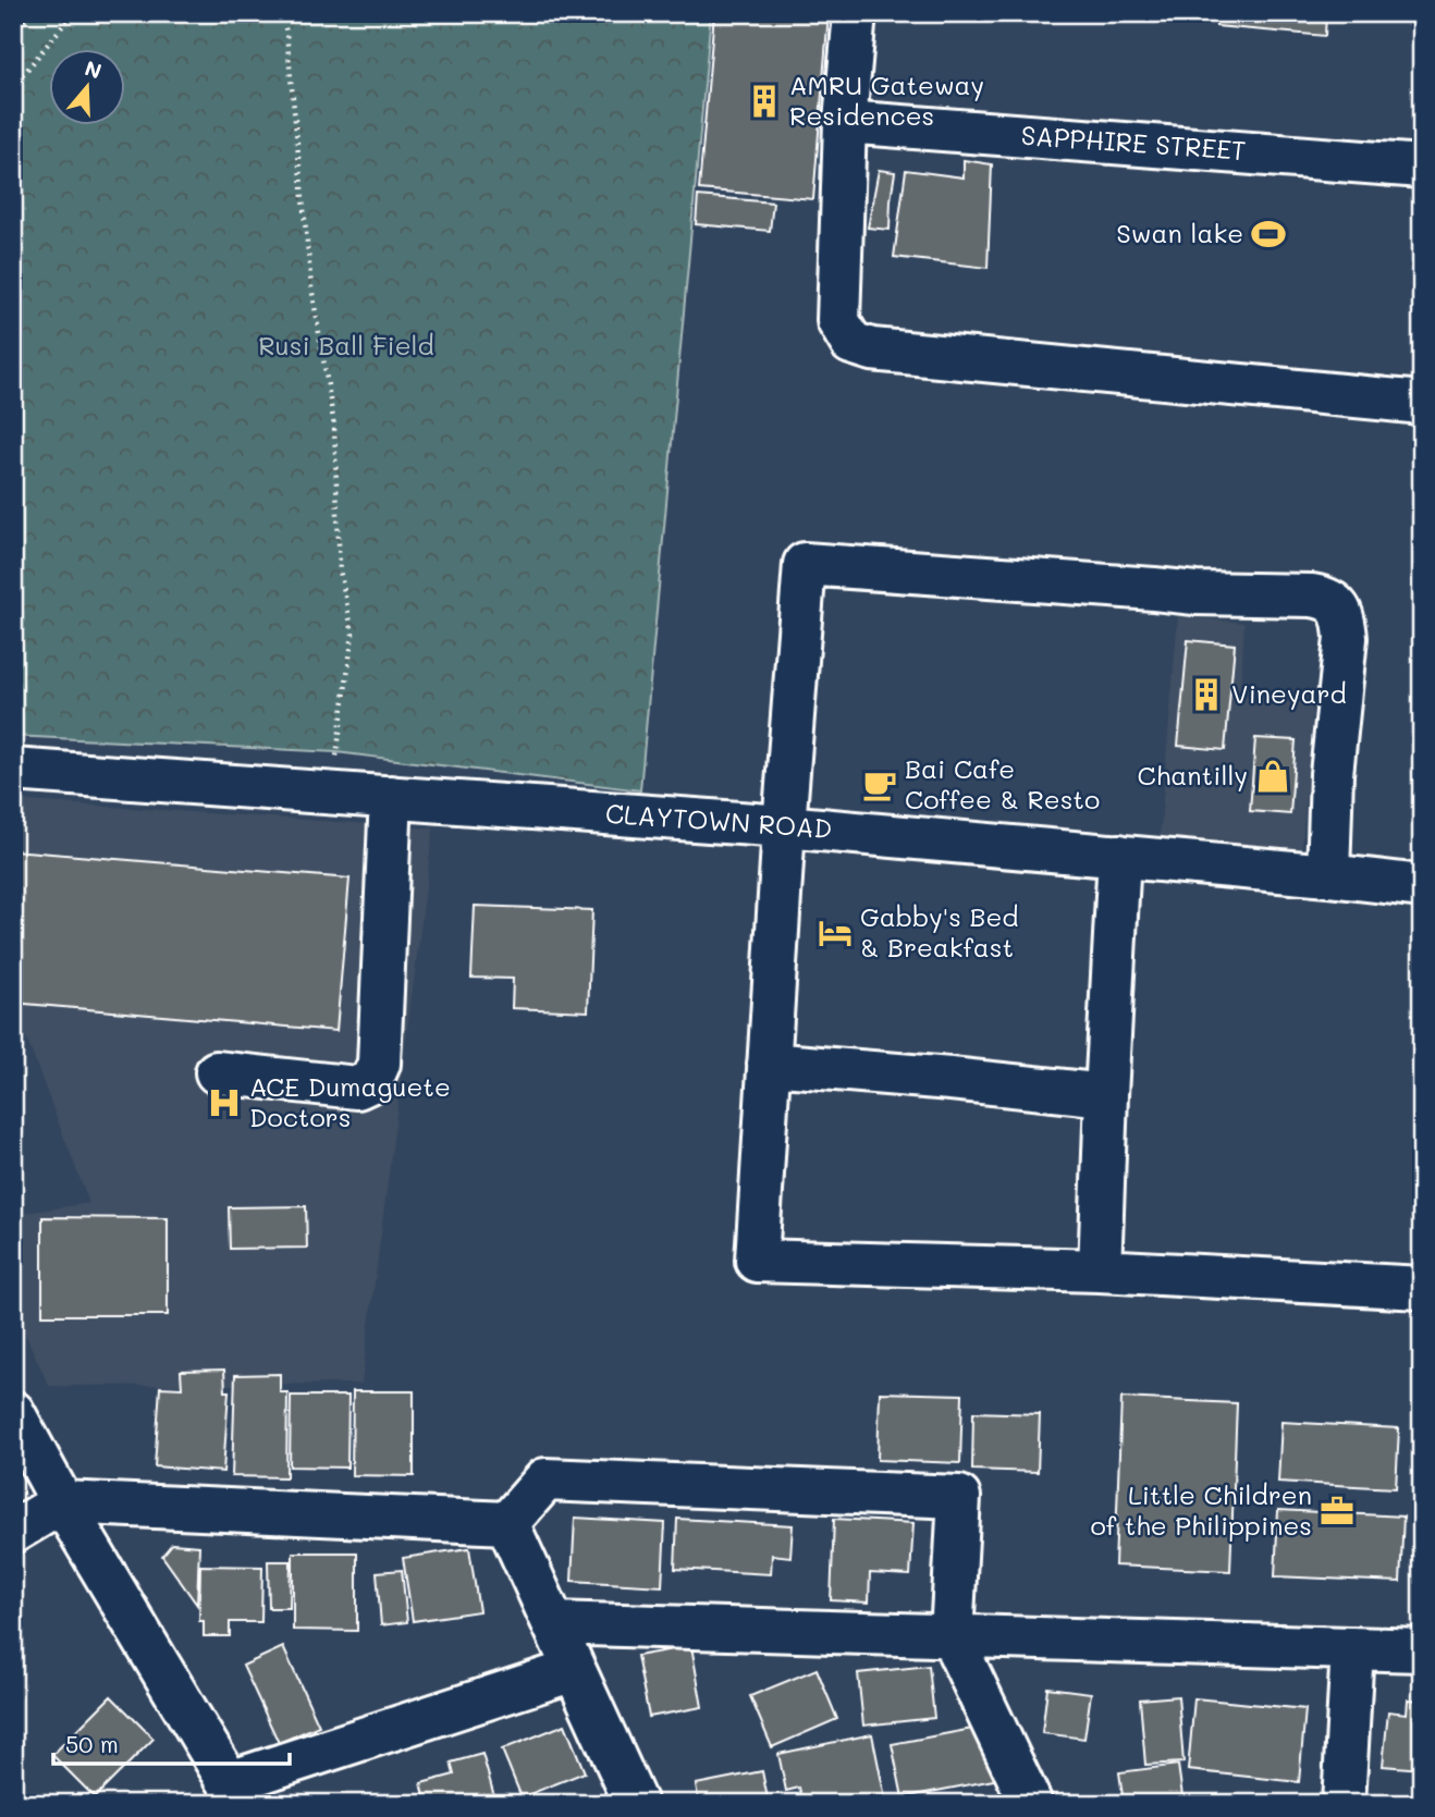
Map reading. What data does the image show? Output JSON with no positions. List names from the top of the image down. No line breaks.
{"streets":{"street":["SAPPHIRE STREET","CLAYTOWN ROAD"]},"parks":["Rusi Ball Field"],"places":{"building":["AMRU Gateway Residences","Vineyard"],"sports":["Swan lake"],"shop":["Chantilly"],"cafe":["Bai Cafe Coffee & Resto"],"hotel":["Gabby's Bed & Breakfast"],"hospital":["ACE Dumaguete Doctors"],"office":["Little Children of the Philippines"]},"scale_bar":"50 m","north":"top"}
